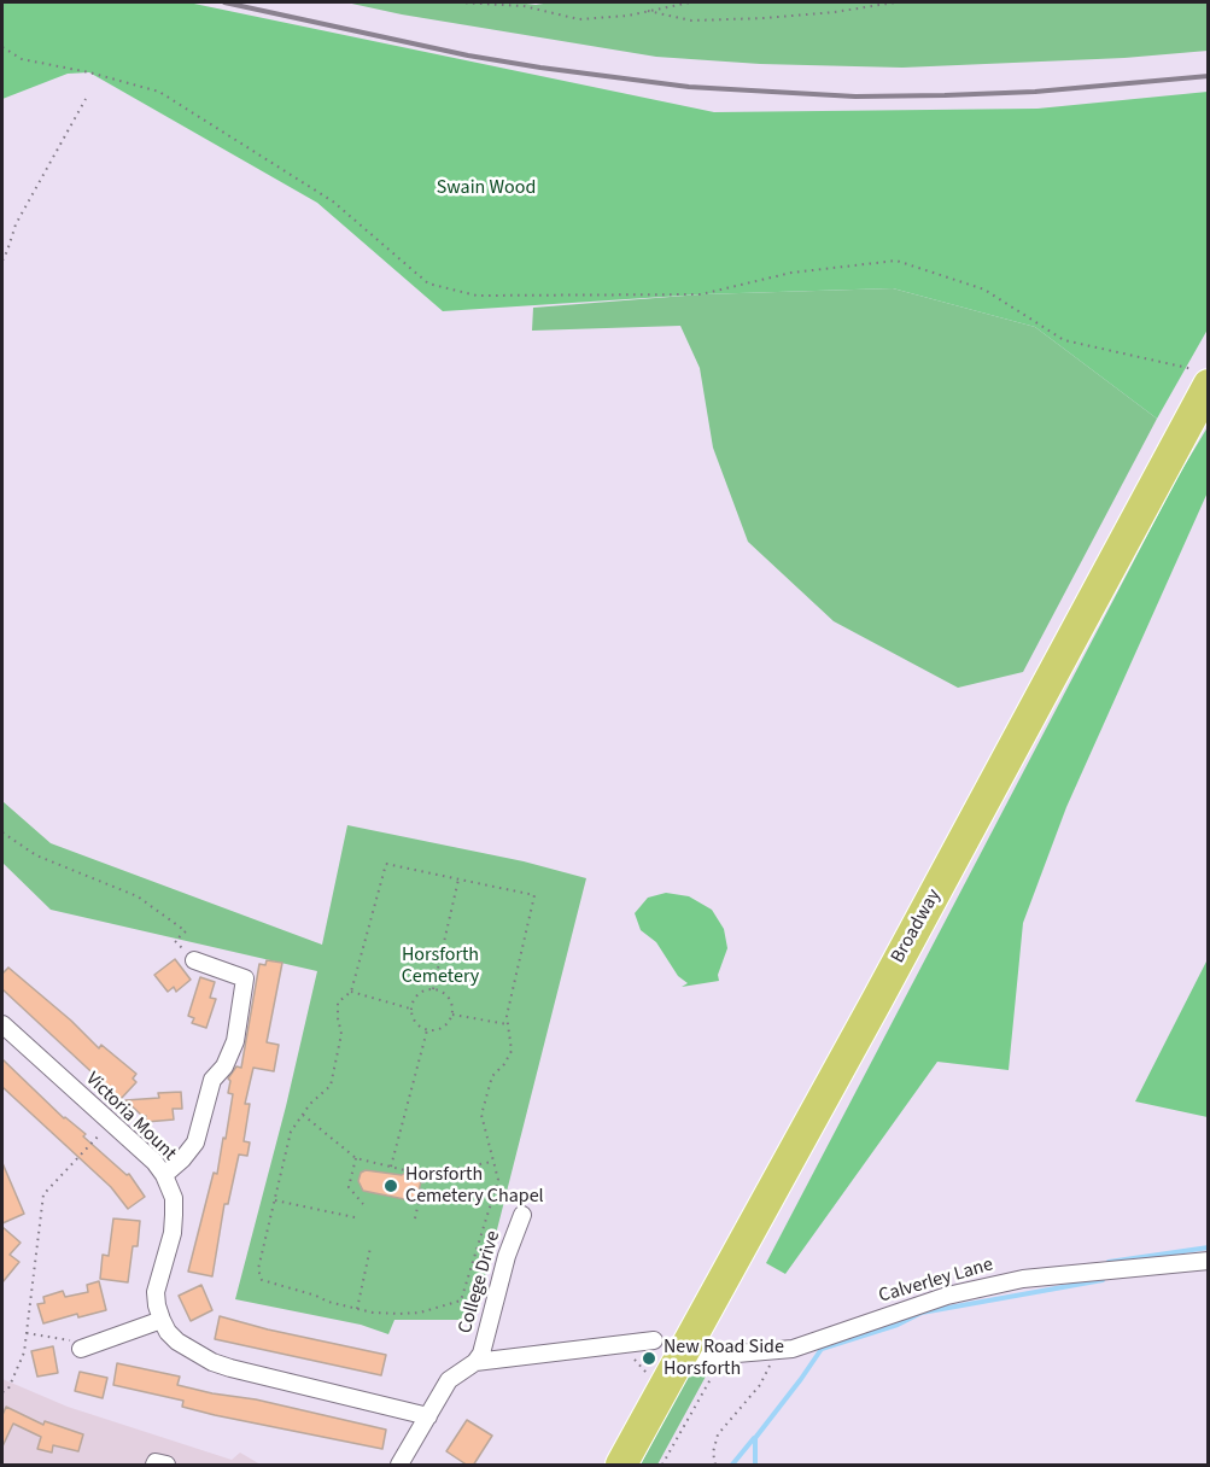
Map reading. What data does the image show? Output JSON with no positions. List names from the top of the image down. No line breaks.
{"streets":{"highway":["Broadway"],"street":["Victoria Mount","Calverley Lane","College Drive"]},"crossings":[["Broadway","Calverley Lane"]],"parks":["Swain Wood","Horsforth Cemetery"],"places":["Horsforth Cemetery Chapel","New Road Side Horsforth"]}
